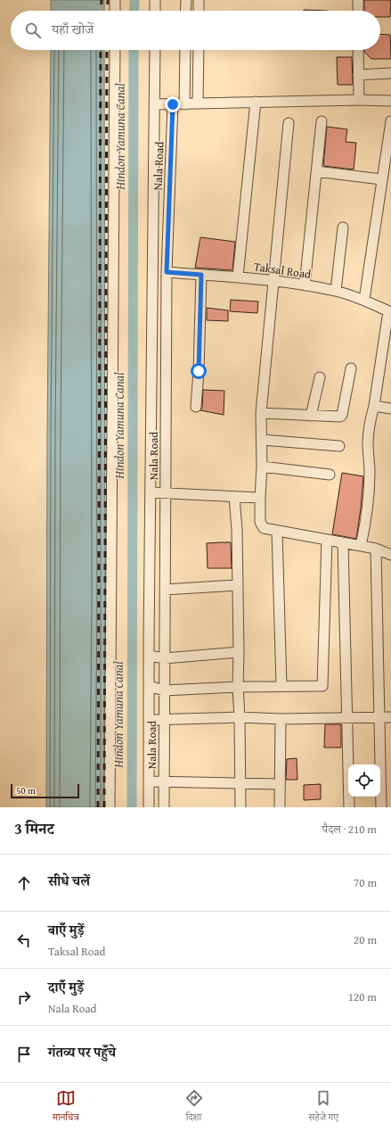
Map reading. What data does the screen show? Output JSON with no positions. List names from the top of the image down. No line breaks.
{"streets":{"street":["Nala Road","Taksal Road"]},"crossings":[["Nala Road","Taksal Road"]],"water":["Hindon Yamuna Canal"],"scale_bar":"50 m","page":{"search":"यहाँ खोजें","scale":"50 m","heading":["3 मिनट","पैदल · 210 m"],"list":[["सीधे चलें","70 m"],["बाएँ मुड़ें","Taksal Road","20 m"],["दाएँ मुड़ें","Nala Road","120 m"],"गंतव्य पर पहुँचे"],"nav":["मानचित्र","दिशा","सहेजे गए"]}}
